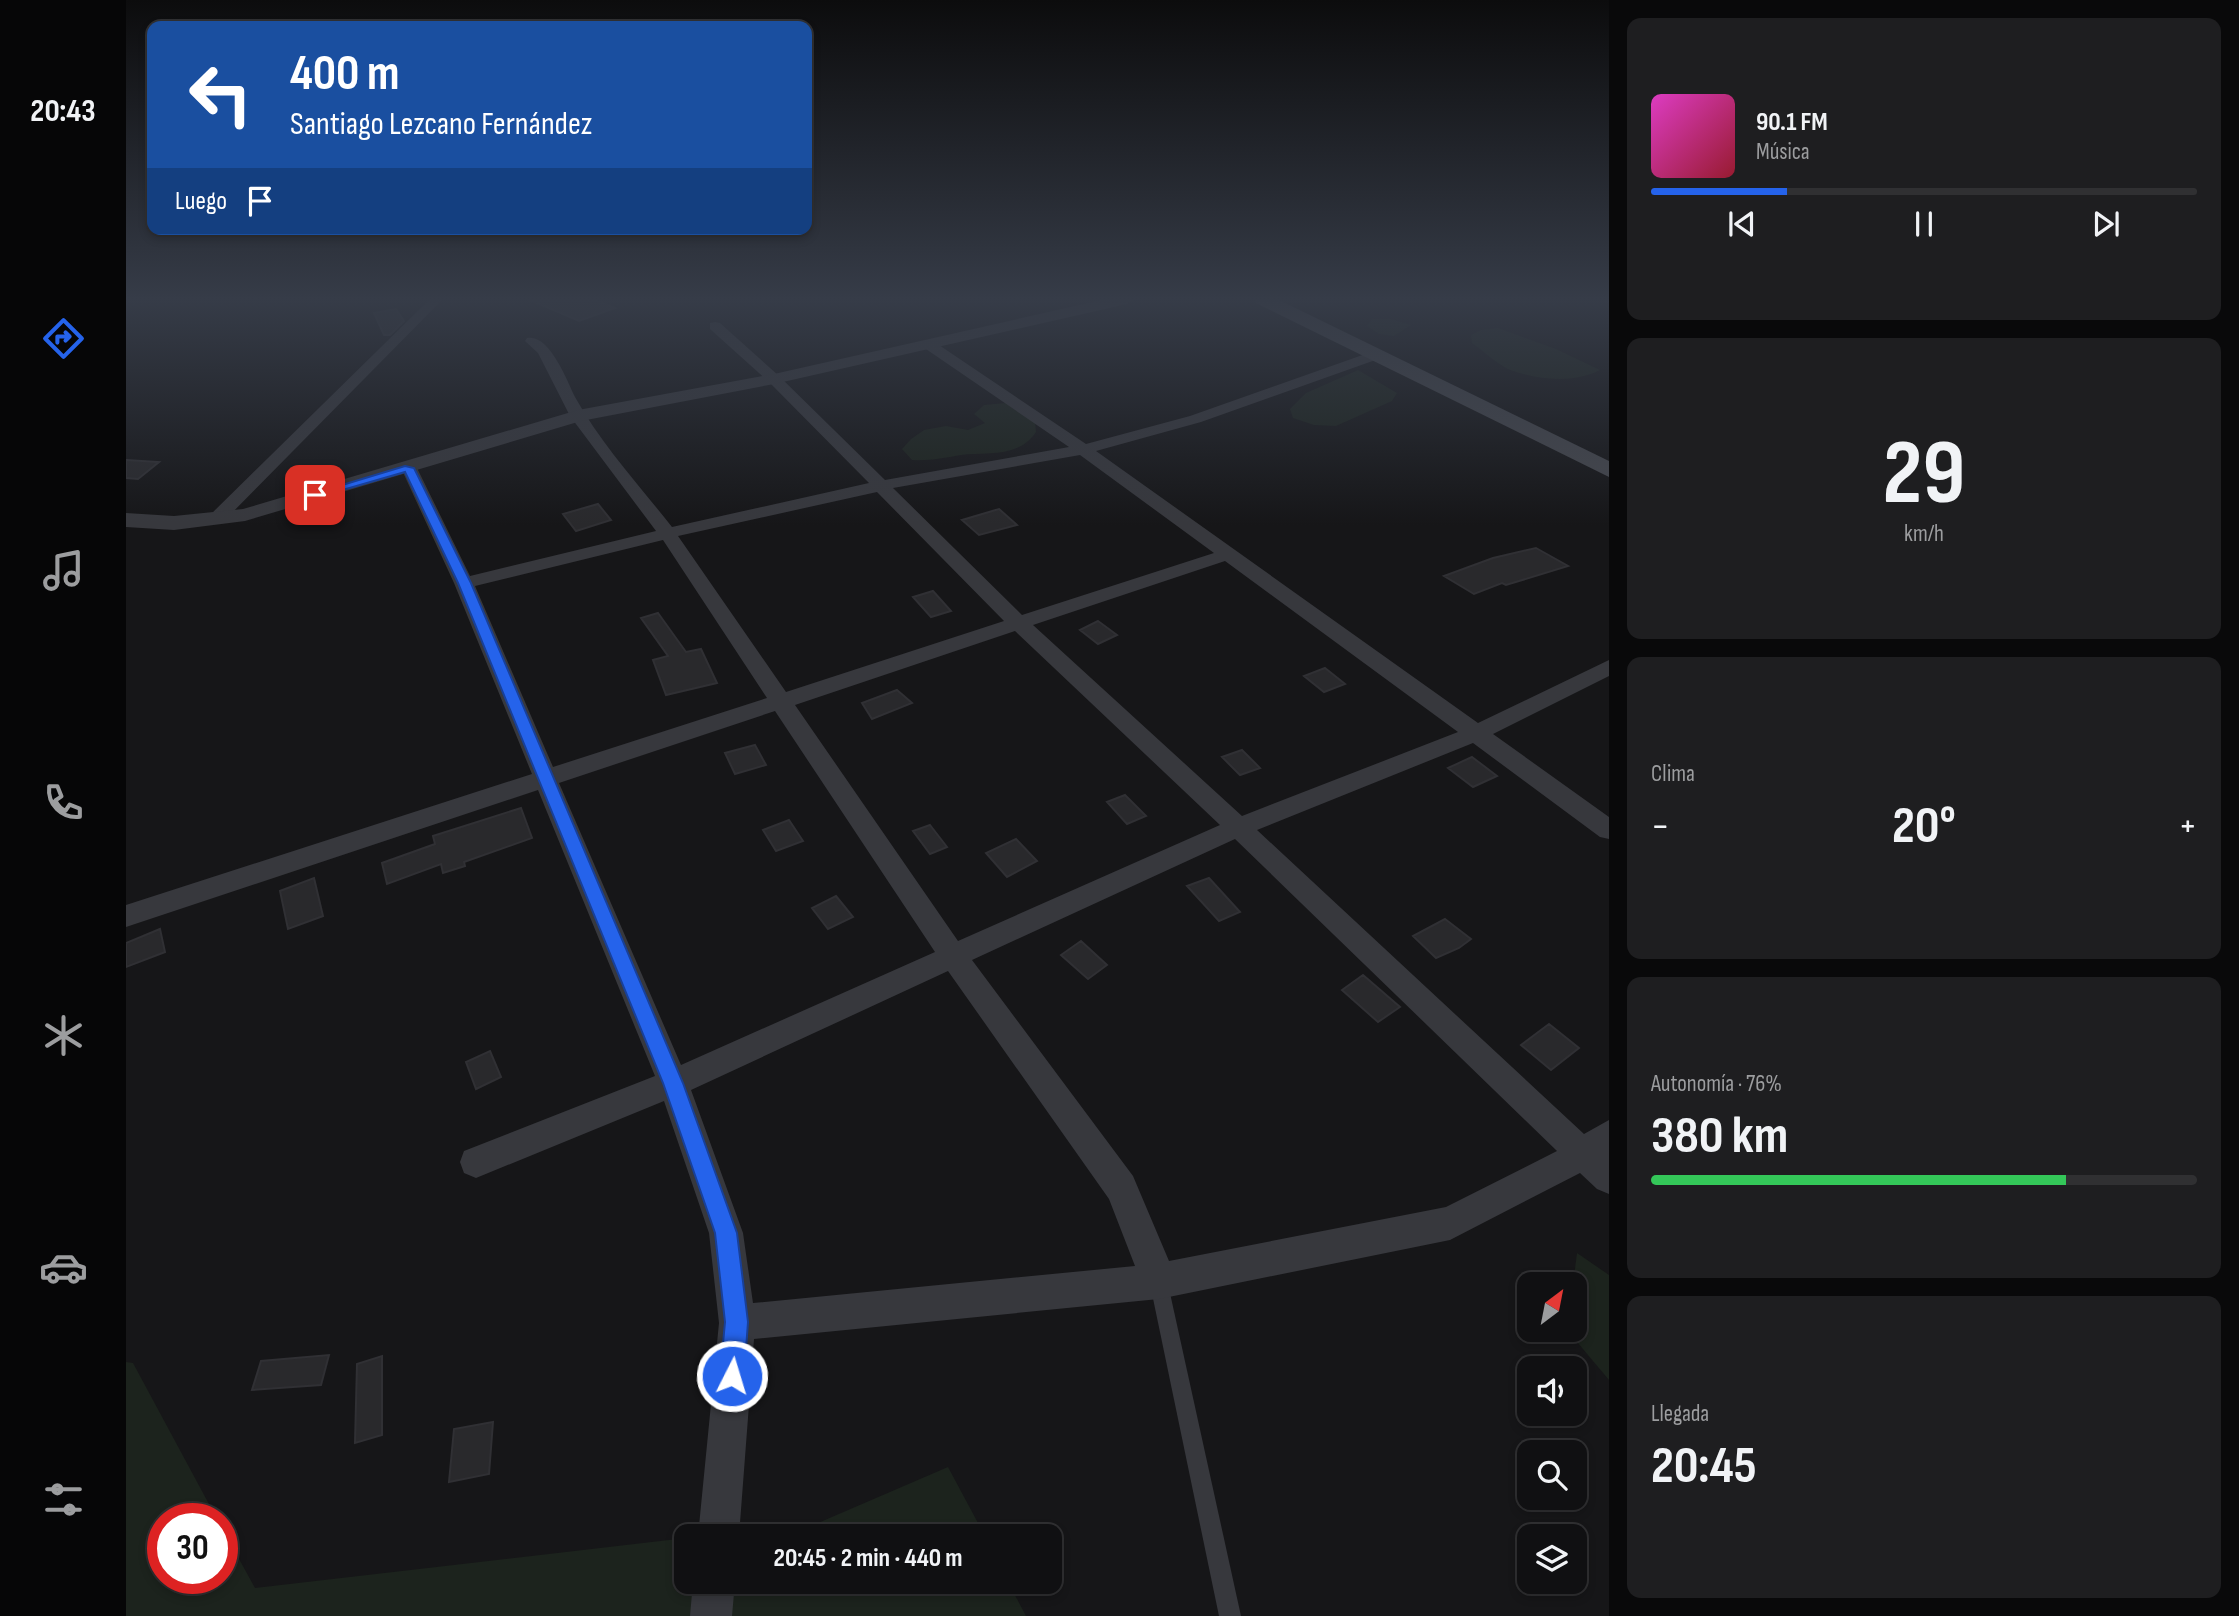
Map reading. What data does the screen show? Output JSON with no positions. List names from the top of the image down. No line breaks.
{"north":"top right","page":{"tabs":"20:43","turn":["400 m","Santiago Lezcano Fernández"],"song":["90.1 FM","Música"],"then":"Luego","tile":[["29","km/h"],"Clima",["Autonomía · 76%","380 km"],["Llegada","20:45"]],"heat":["−","20°","+"],"limit":"30","trip":"20:45 · 2 min · 440 m"}}
